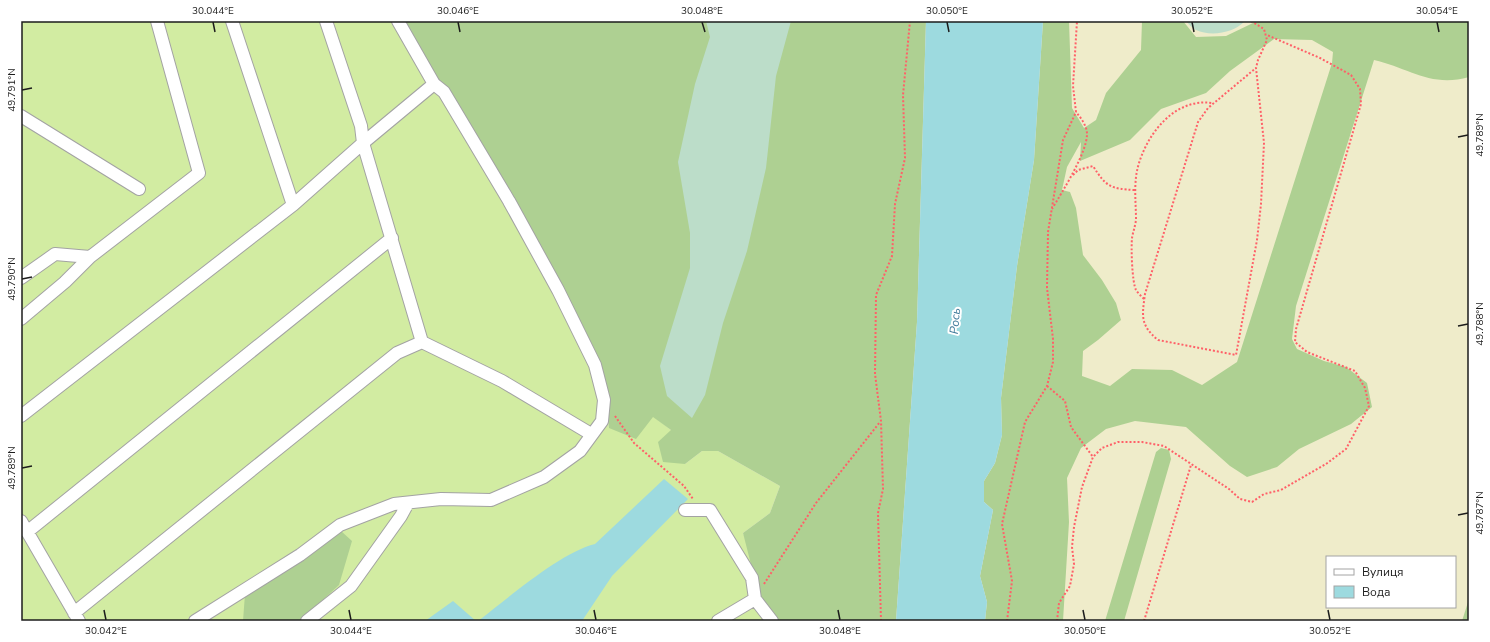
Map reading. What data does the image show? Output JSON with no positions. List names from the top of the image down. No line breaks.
{"water":["Рось"],"legend":["Вулиця","Вода"],"coordinates":["30.044°E","30.046°E","30.048°E","30.050°E","30.052°E","30.054°E","49.791°N","49.789°N","49.790°N","49.788°N","49.787°N","30.042°E"]}
